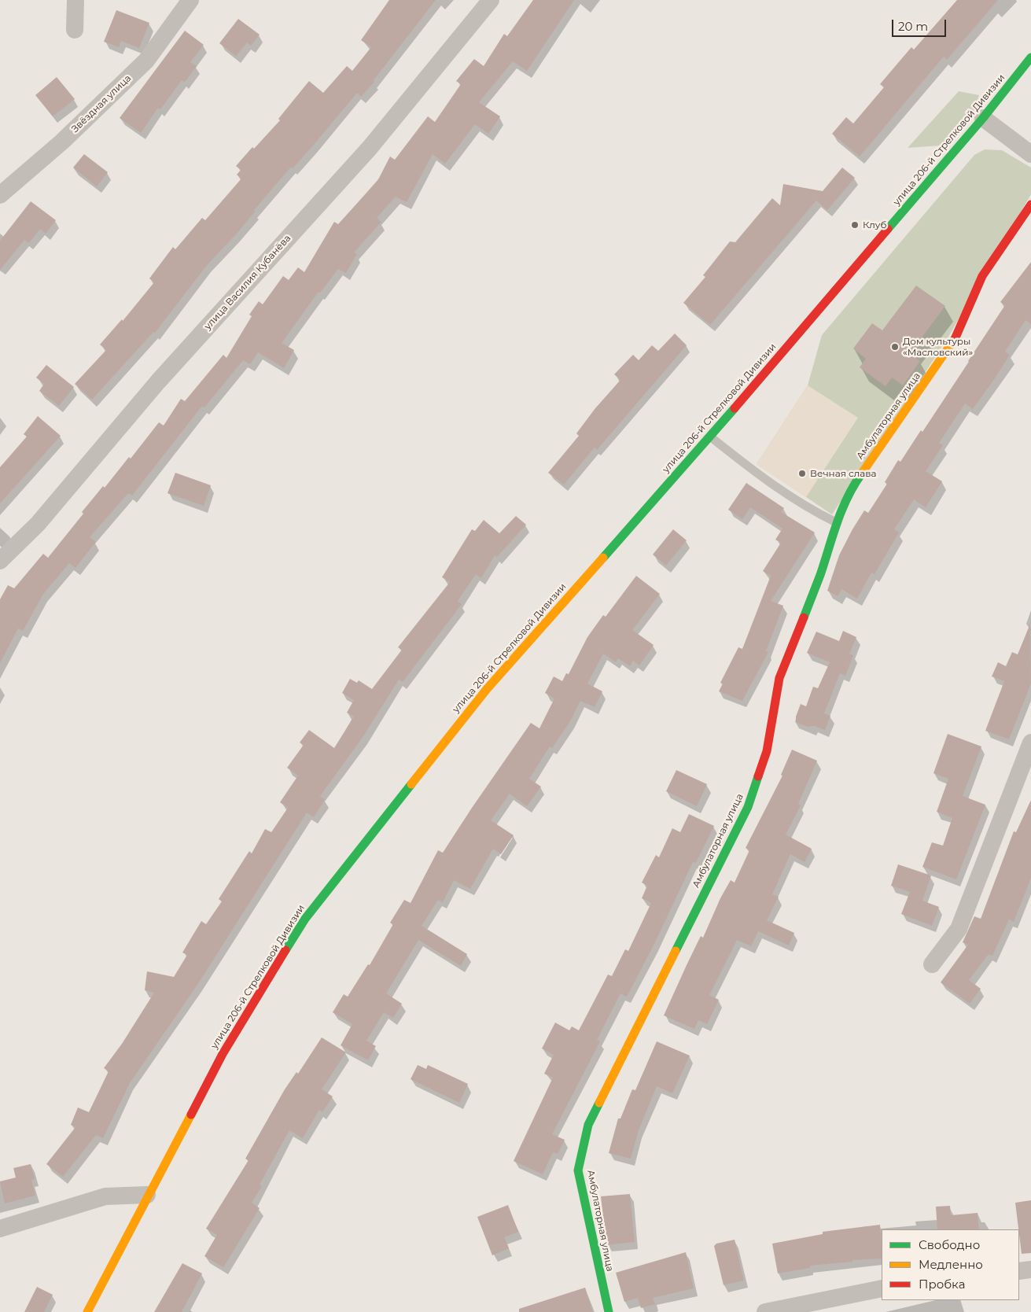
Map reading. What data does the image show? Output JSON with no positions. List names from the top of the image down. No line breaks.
{"streets":{"main road":["улица 206-й Стрелковой Дивизии","Амбулаторная улица"],"street":["Звёздная улица","улица Василия Кубанёва"]},"places":["Клуб","Дом культуры «Масловский»","Вечная слава"],"legend":["Свободно","Медленно","Пробка"],"scale_bar":"20 m"}
